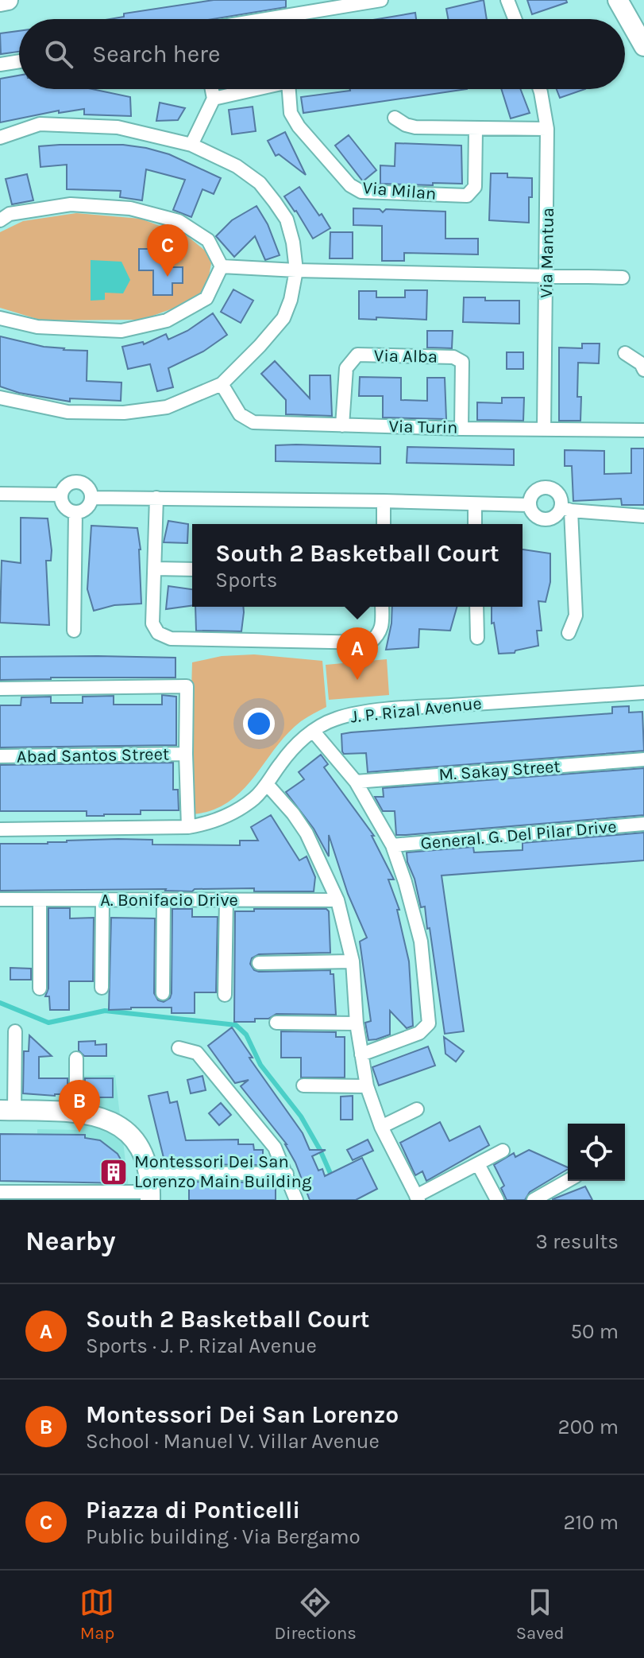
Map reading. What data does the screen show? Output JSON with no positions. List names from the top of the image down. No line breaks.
{"streets":{"street":["Via Milan","Via Mantua","Via Alba","Via Turin","J. P. Rizal Avenue","Abad Santos Street","M. Sakay Street","General. G. Del Pilar Drive","A. Bonifacio Drive"]},"crossings":[["Via Mantua","Via Turin"],["Via Alba","Via Turin"]],"places":{"building":["Montessori Dei San Lorenzo Main Building"]},"page":{"search":"Search here","pins":["C","A","B"],"popup":["South 2 Basketball Court","Sports"],"heading":["Nearby","3 results"],"list":[{"mark":"A","name":"South 2 Basketball Court","note":"Sports · J. P. Rizal Avenue","value":"50 m"},{"mark":"B","name":"Montessori Dei San Lorenzo","note":"School · Manuel V. Villar Avenue","value":"200 m"},{"mark":"C","name":"Piazza di Ponticelli","note":"Public building · Via Bergamo","value":"210 m"}],"nav":["Map","Directions","Saved"]}}
